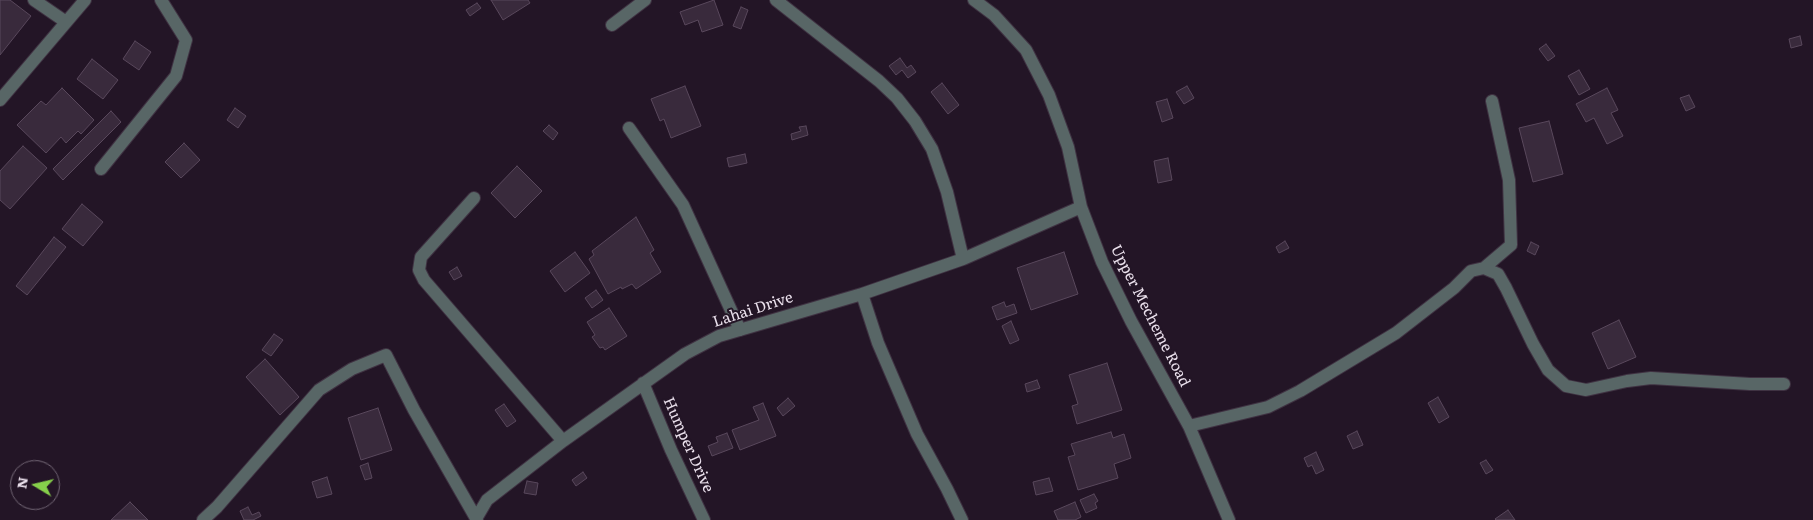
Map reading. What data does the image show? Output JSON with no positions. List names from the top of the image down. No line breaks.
{"streets":{"street":["Lahai Drive","Upper Mecheme Road","Humper Drive"]},"crossings":[["Lahai Drive","Upper Mecheme Road"],["Lahai Drive","Humper Drive"]],"north":"left"}
